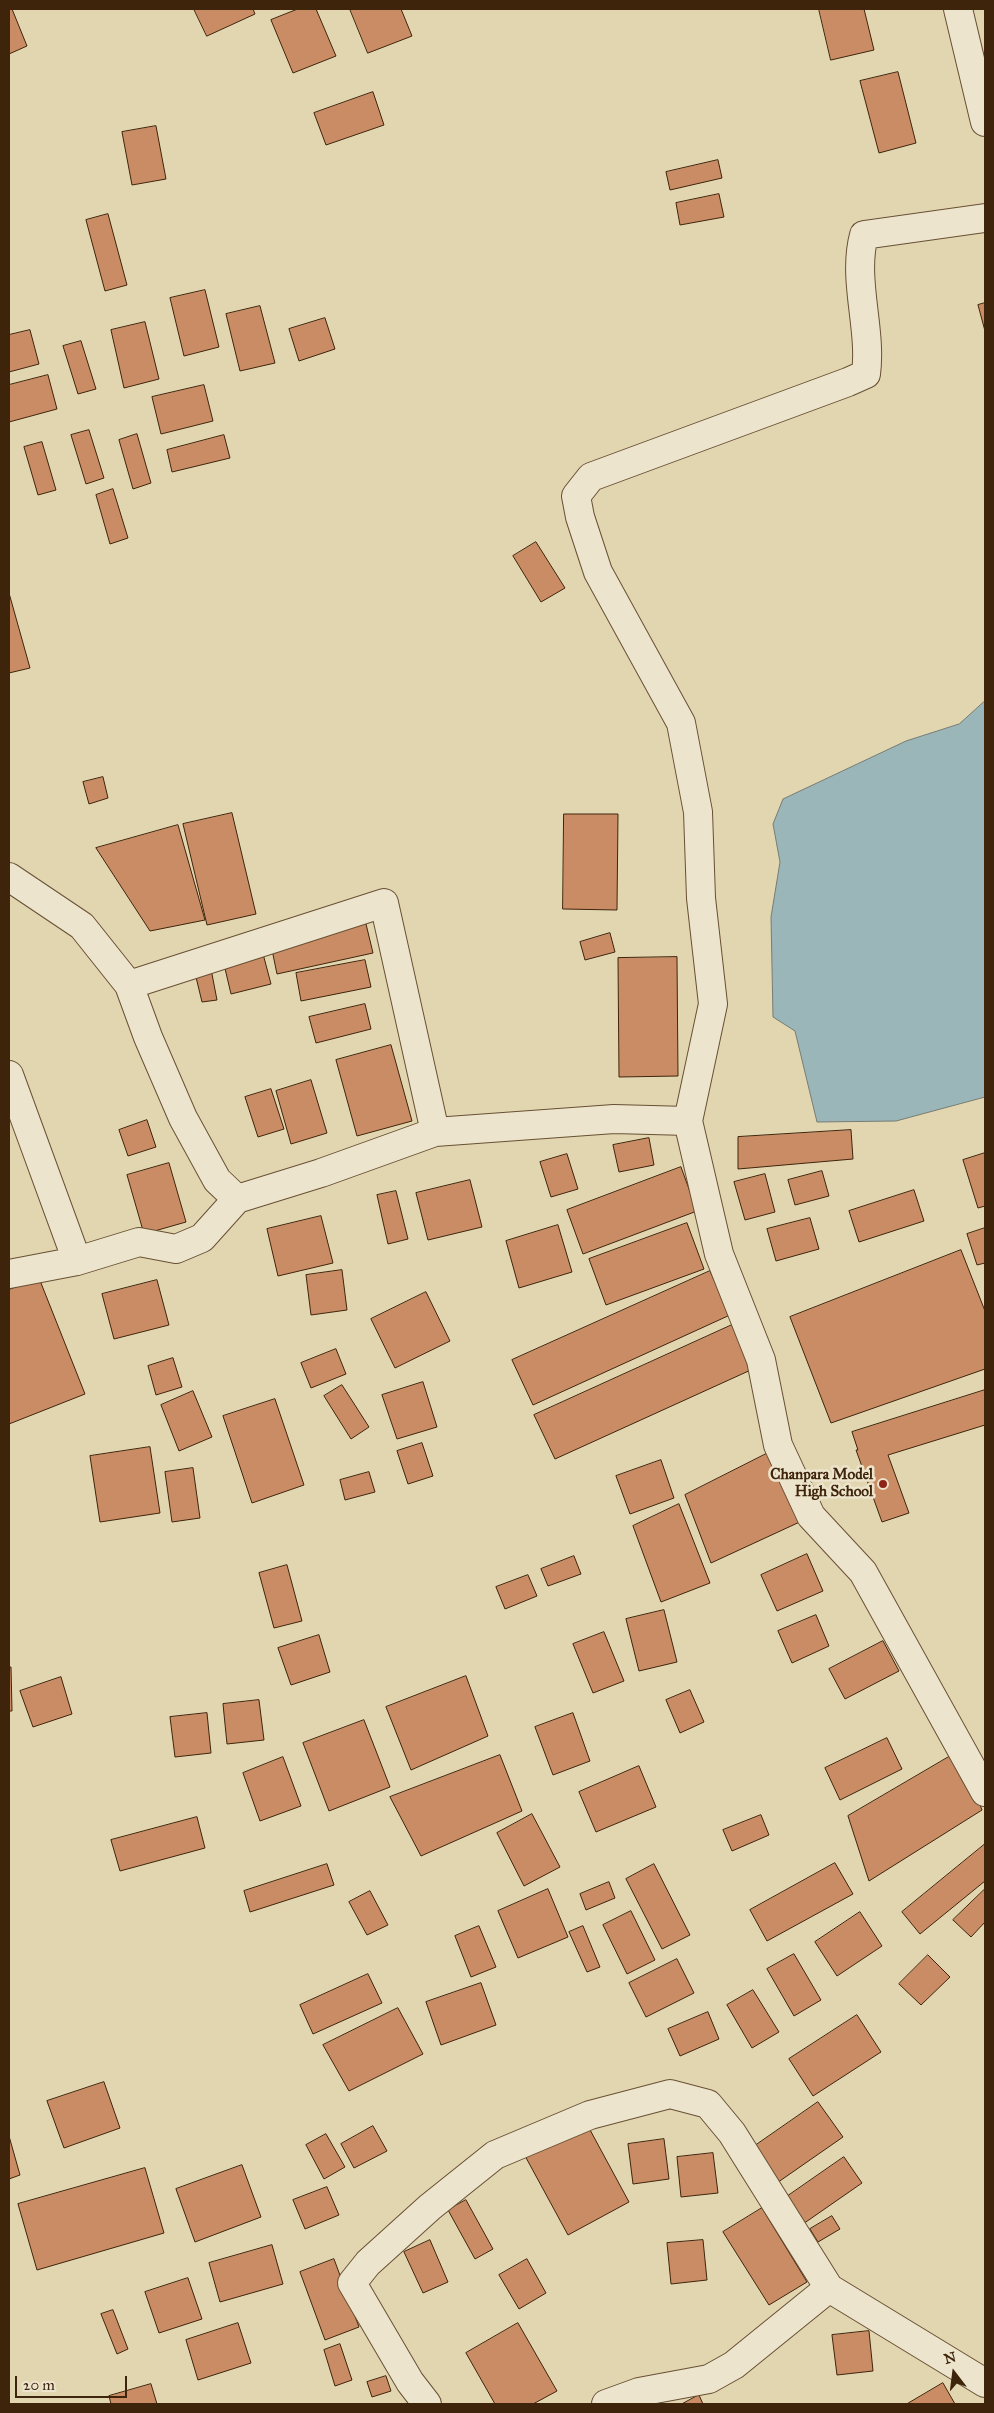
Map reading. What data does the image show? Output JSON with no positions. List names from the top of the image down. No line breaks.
{"places":["Chanpara Model High School"],"scale_bar":"20 m","north":"top"}
